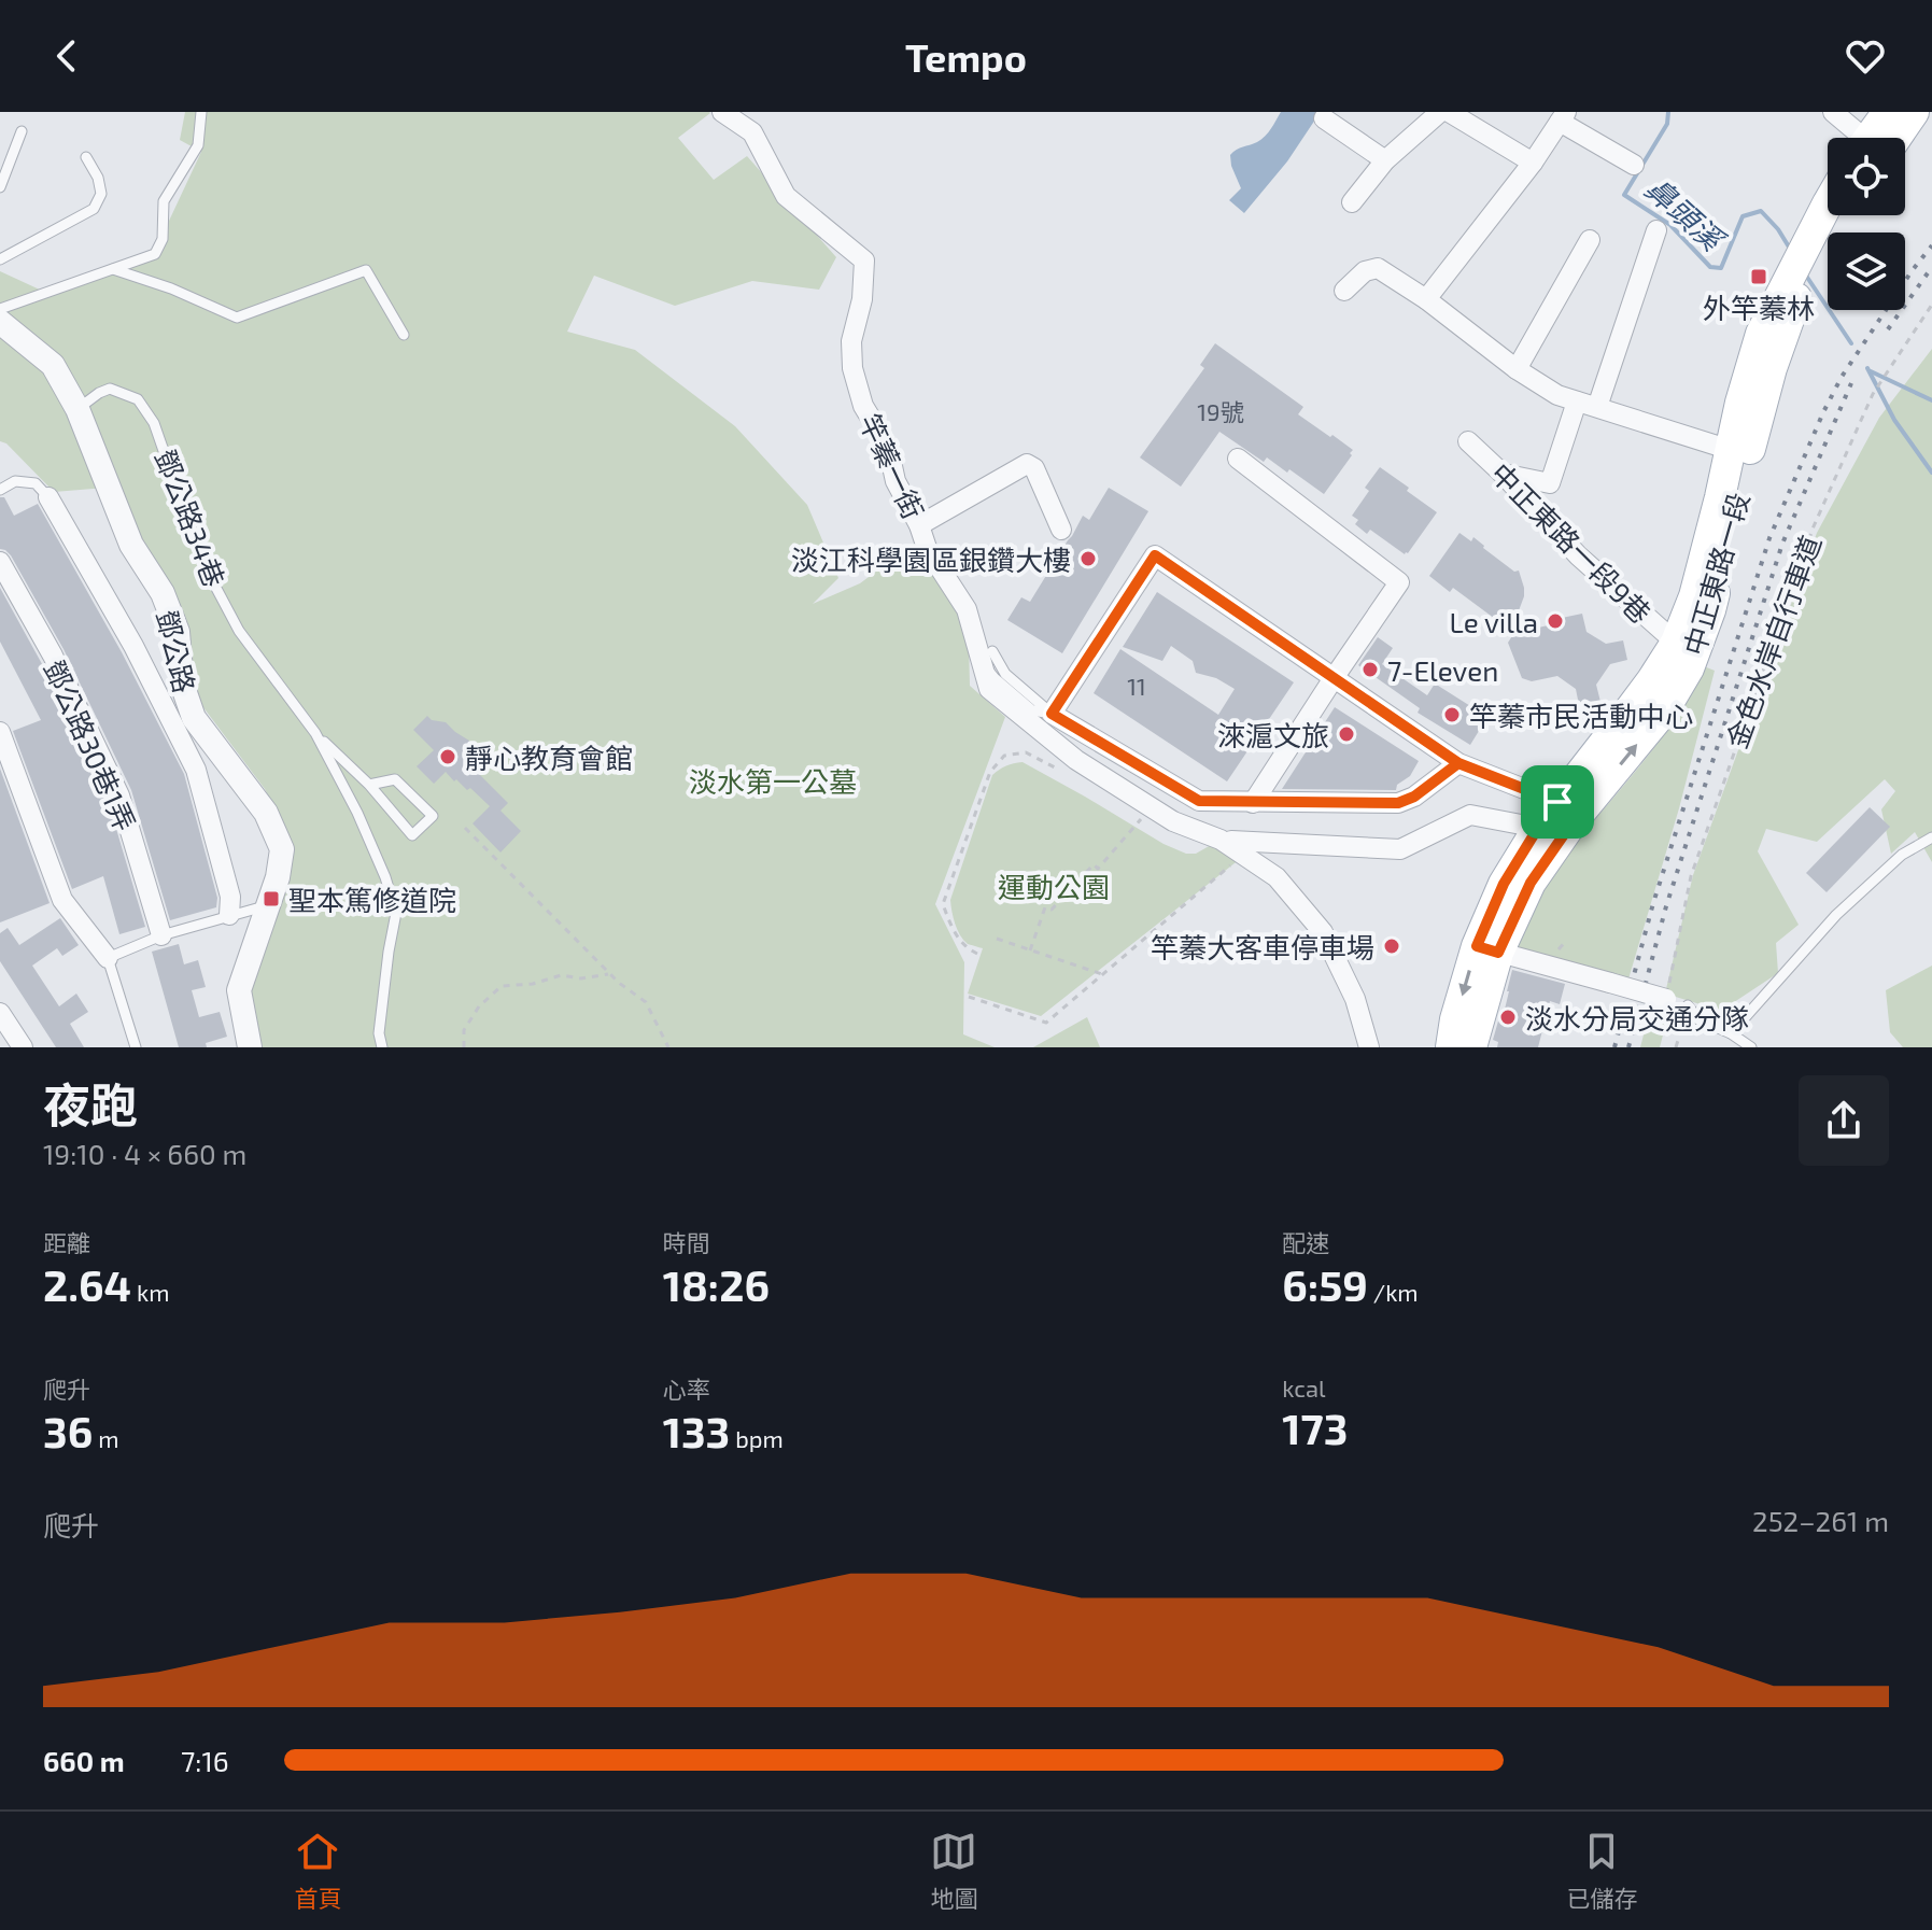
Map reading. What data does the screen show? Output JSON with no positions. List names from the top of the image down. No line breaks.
{"streets":{"main road":["中正東路一段"],"street":["竿蓁一街","中正東路一段9巷","鄧公路","鄧公路30巷1弄"],"lane":["鄧公路34巷"],"path":["金色水岸自行車道"]},"crossings":[["鄧公路34巷","鄧公路"],["中正東路一段9巷","中正東路一段"]],"water":["鼻頭溪"],"parks":["淡水第一公墓","運動公園"],"places":{"transit":["外竿蓁林","聖本篤修道院"],"other":["淡江科學園區銀鑽大樓","Le villa","7-Eleven","竿蓁市民活動中心","淶滬文旅","靜心教育會館","竿蓁大客車停車場","淡水分局交通分隊"]},"house_numbers":["19號","11"],"page":{"header":"Tempo","heading":["夜跑","19:10 · 4 × 660 m"],"stats":[["距離","2.64 km"],["時間","18:26"],["配速","6:59 /km"],["爬升","36 m"],["心率","133 bpm"],["kcal","173"]],"chart":["爬升","252–261 m"],"list":[{"name":"660 m","note":"7:16"}],"tabs":["首頁","地圖","已儲存"]}}
